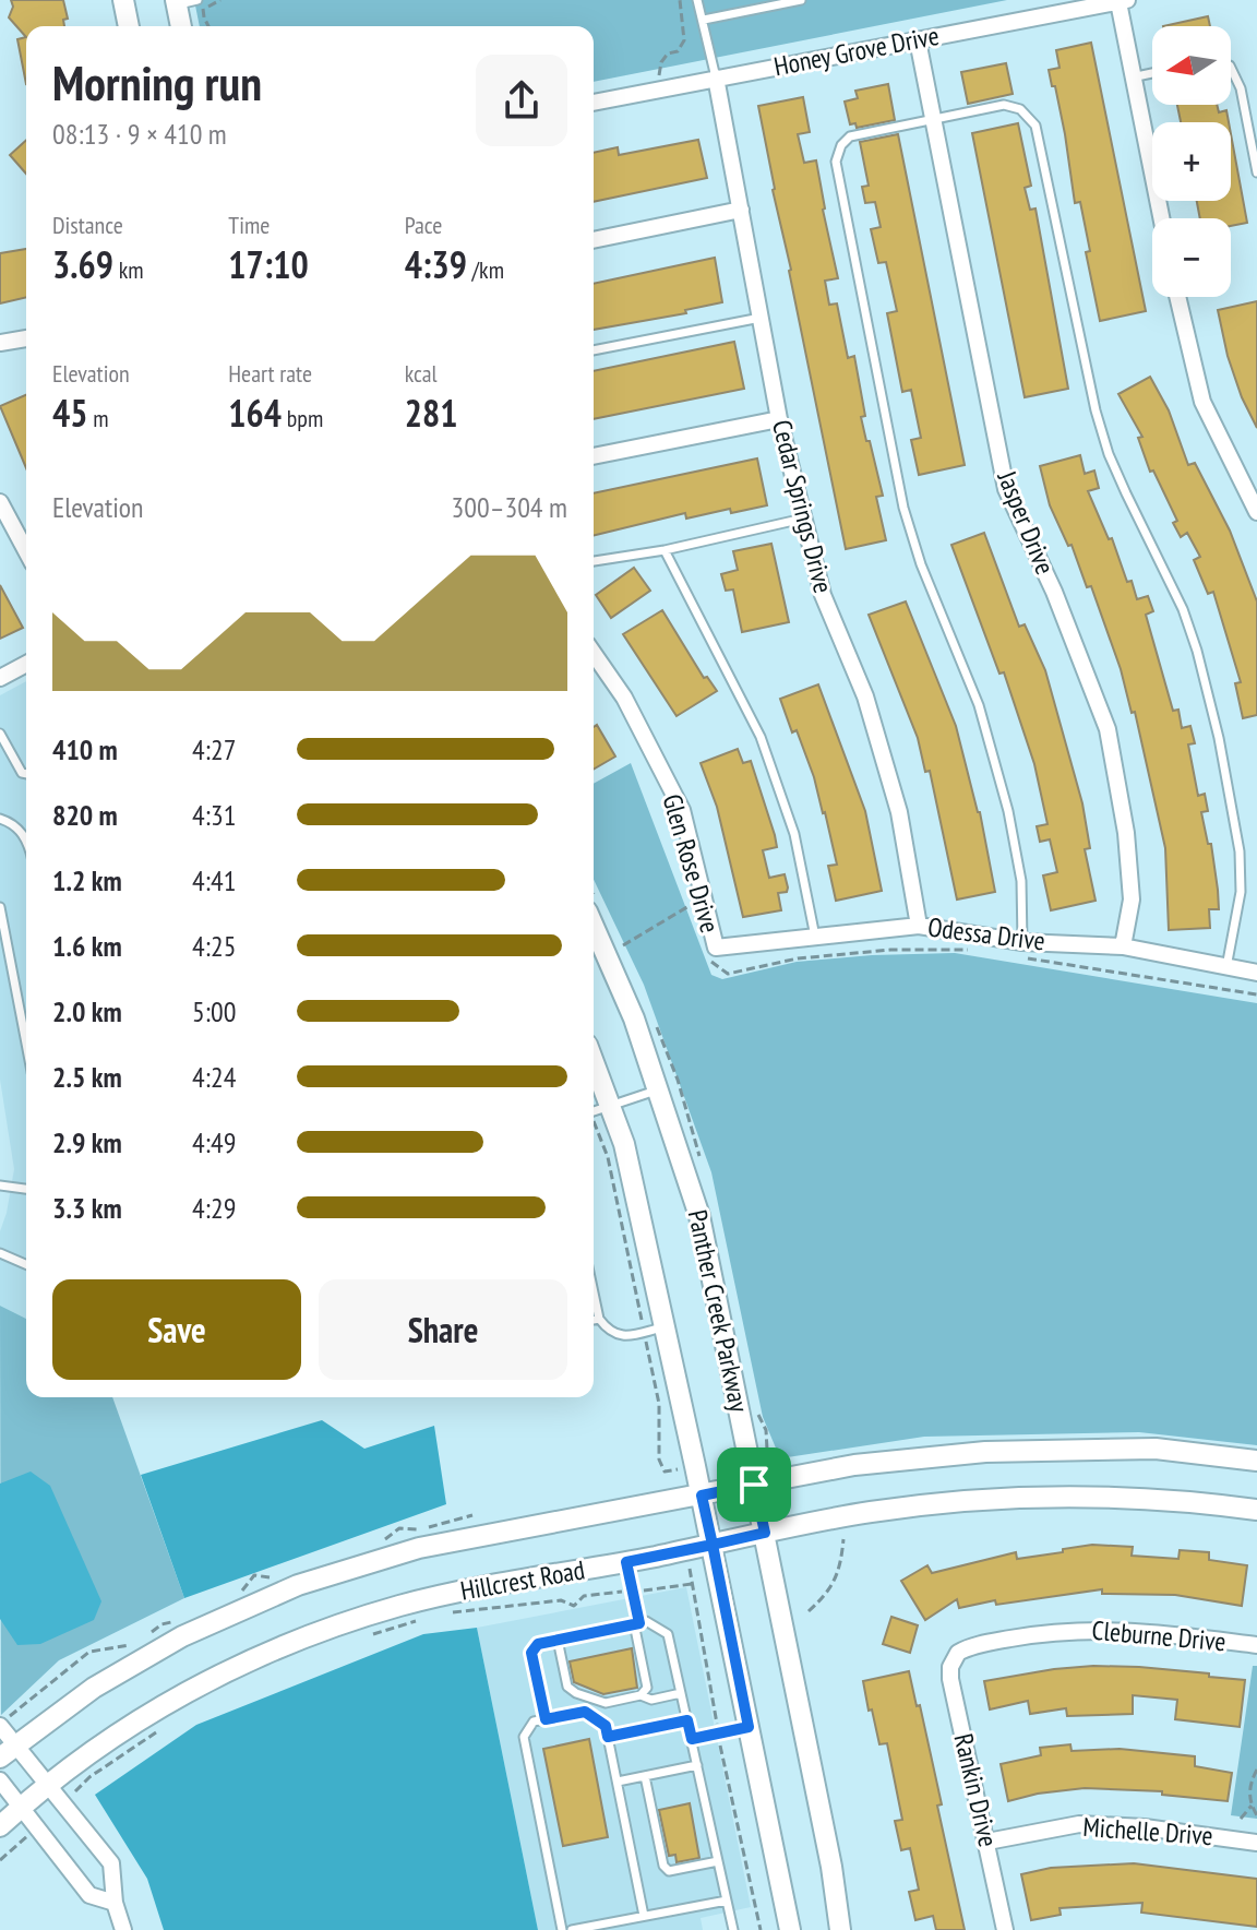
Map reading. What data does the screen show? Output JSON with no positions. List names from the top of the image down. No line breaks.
{"streets":{"main road":["Panther Creek Parkway","Hillcrest Road"],"street":["Honey Grove Drive","Cedar Springs Drive","Jasper Drive","Glen Rose Drive","Odessa Drive","Cleburne Drive","Rankin Drive","Michelle Drive"]},"crossings":[["Honey Grove Drive","Cedar Springs Drive"],["Honey Grove Drive","Jasper Drive"],["Cedar Springs Drive","Odessa Drive"],["Jasper Drive","Odessa Drive"],["Glen Rose Drive","Odessa Drive"],["Panther Creek Parkway","Hillcrest Road"],["Cleburne Drive","Rankin Drive"],["Rankin Drive","Michelle Drive"]],"north":"left","page":{"map_buttons":["+","−"],"heading":["Morning run","08:13 · 9 × 410 m"],"stats":[["Distance","3.69 km"],["Time","17:10"],["Pace","4:39 /km"],["Elevation","45 m"],["Heart rate","164 bpm"],["kcal","281"]],"chart":["Elevation","300–304 m"],"list":[{"name":"410 m","note":"4:27"},{"name":"820 m","note":"4:31"},{"name":"1.2 km","note":"4:41"},{"name":"1.6 km","note":"4:25"},{"name":"2.0 km","note":"5:00"},{"name":"2.5 km","note":"4:24"},{"name":"2.9 km","note":"4:49"},{"name":"3.3 km","note":"4:29"}],"buttons":["Save","Share"]}}
